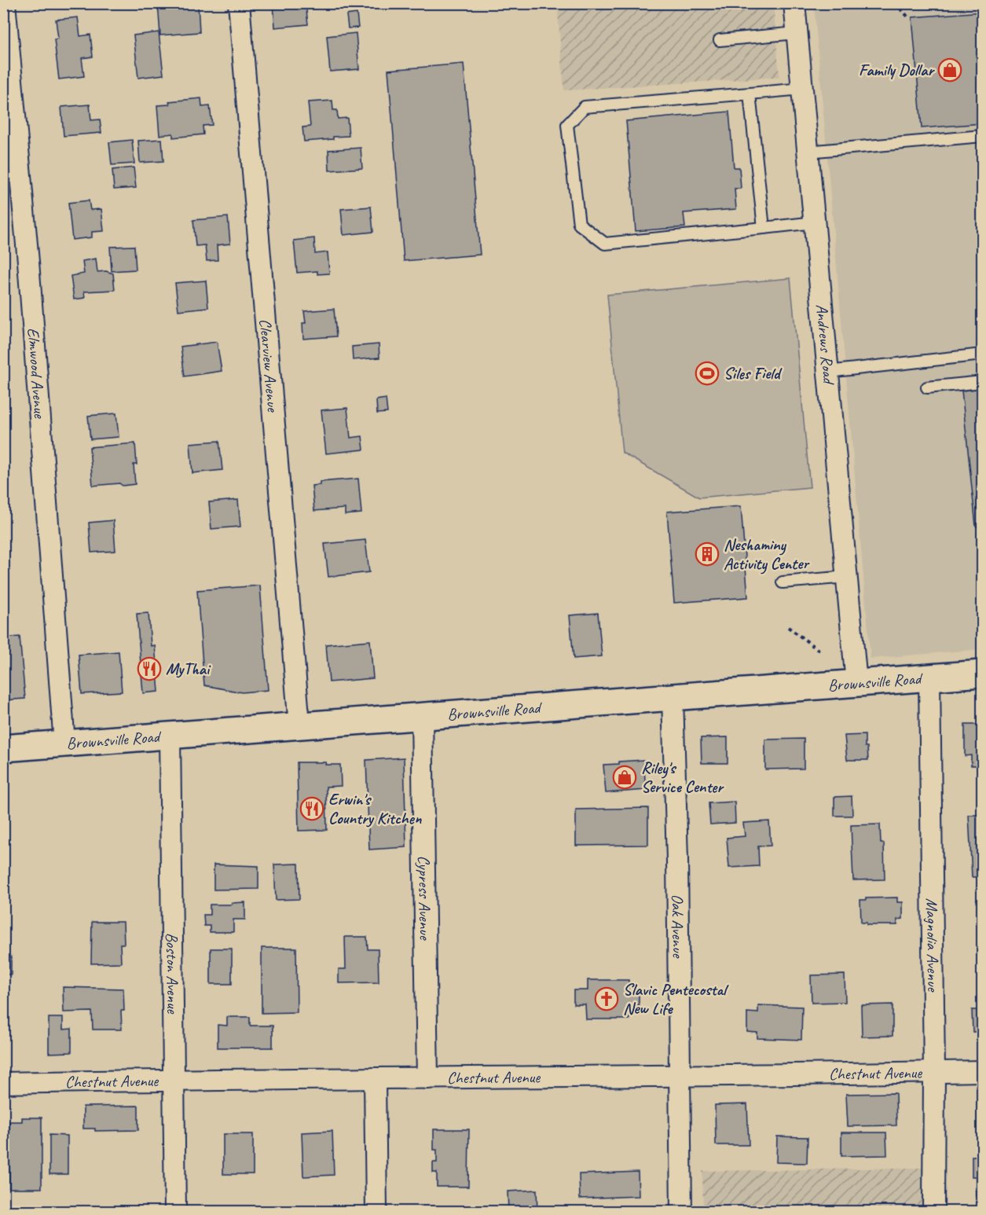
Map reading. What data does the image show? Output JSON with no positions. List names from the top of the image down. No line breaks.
{"streets":{"street":["Andrews Road","Clearview Avenue","Elmwood Avenue","Brownsville Road","Cypress Avenue","Oak Avenue","Magnolia Avenue","Boston Avenue","Chestnut Avenue"]},"crossings":[["Andrews Road","Brownsville Road"],["Clearview Avenue","Brownsville Road"],["Elmwood Avenue","Brownsville Road"],["Brownsville Road","Cypress Avenue"],["Brownsville Road","Oak Avenue"],["Brownsville Road","Magnolia Avenue"],["Brownsville Road","Boston Avenue"],["Cypress Avenue","Chestnut Avenue"],["Oak Avenue","Chestnut Avenue"],["Magnolia Avenue","Chestnut Avenue"],["Boston Avenue","Chestnut Avenue"]],"places":{"shop":["Family Dollar","Riley's Service Center"],"sports":["Siles Field"],"building":["Neshaminy Activity Center"],"restaurant":["MyThai","Erwin's Country Kitchen"],"church":["Slavic Pentecostal New Life"]}}
